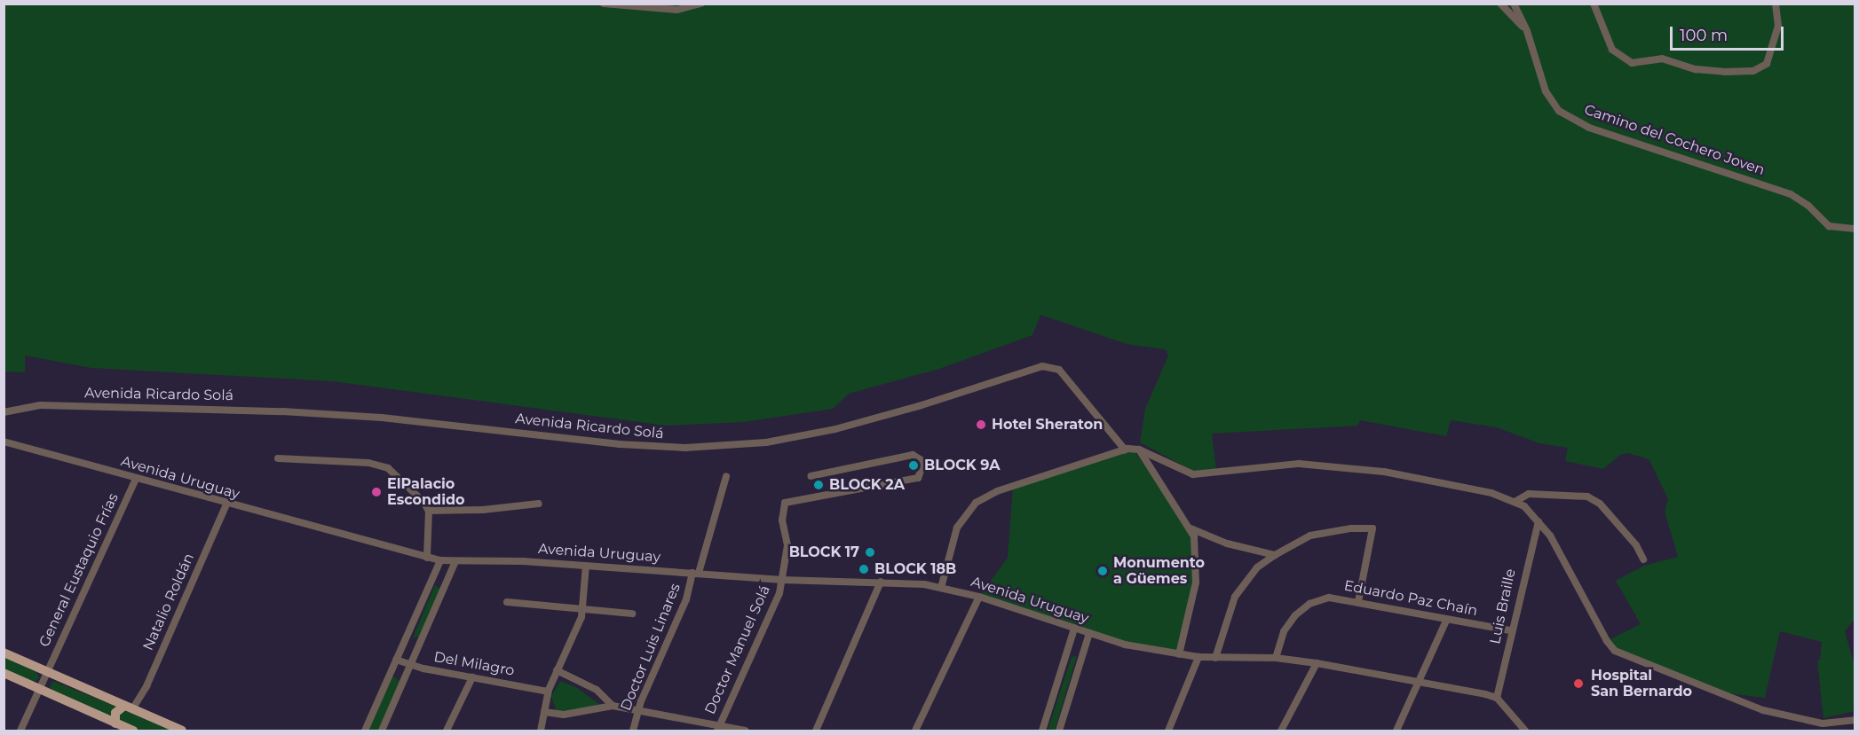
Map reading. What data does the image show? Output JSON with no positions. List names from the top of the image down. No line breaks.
{"streets":{"street":["Camino del Cochero Joven","Avenida Ricardo Solá","Avenida Uruguay","General Eustaquio Frías","Eduardo Paz Chaín","Natalio Roldán","Luis Braille","Doctor Luis Linares","Doctor Manuel Solá","Del Milagro"]},"crossings":[["Avenida Uruguay","General Eustaquio Frías"],["Avenida Uruguay","Eduardo Paz Chaín"],["Avenida Uruguay","Natalio Roldán"],["Avenida Uruguay","Luis Braille"],["Avenida Uruguay","Doctor Luis Linares"],["Avenida Uruguay","Doctor Manuel Solá"],["Eduardo Paz Chaín","Luis Braille"]],"places":["Hotel Sheraton","BLOCK 9A","BLOCK 2A","ElPalacio Escondido","BLOCK 17","BLOCK 18B","Monumento a Güemes","Hospital San Bernardo"],"scale_bar":"100 m"}
